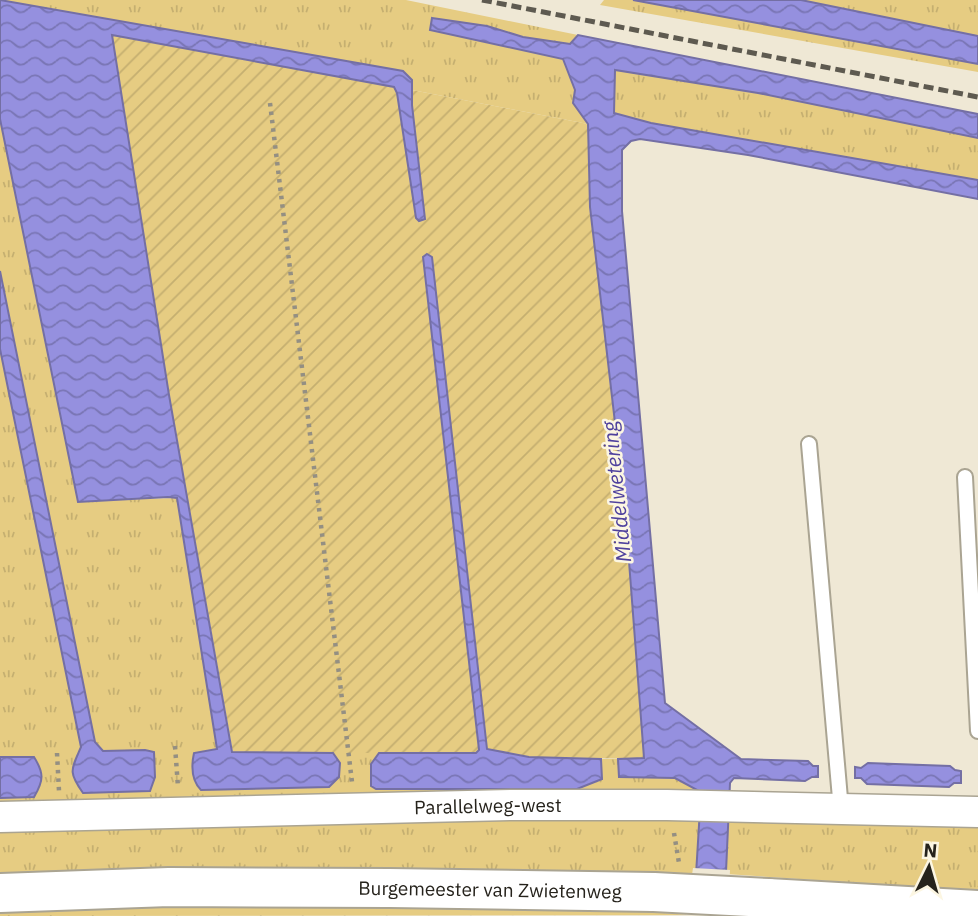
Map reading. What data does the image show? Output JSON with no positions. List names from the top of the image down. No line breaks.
{"streets":{"main road":["Burgemeester van Zwietenweg"],"street":["Parallelweg-west"]},"water":["Middelwetering"],"north":"top"}
